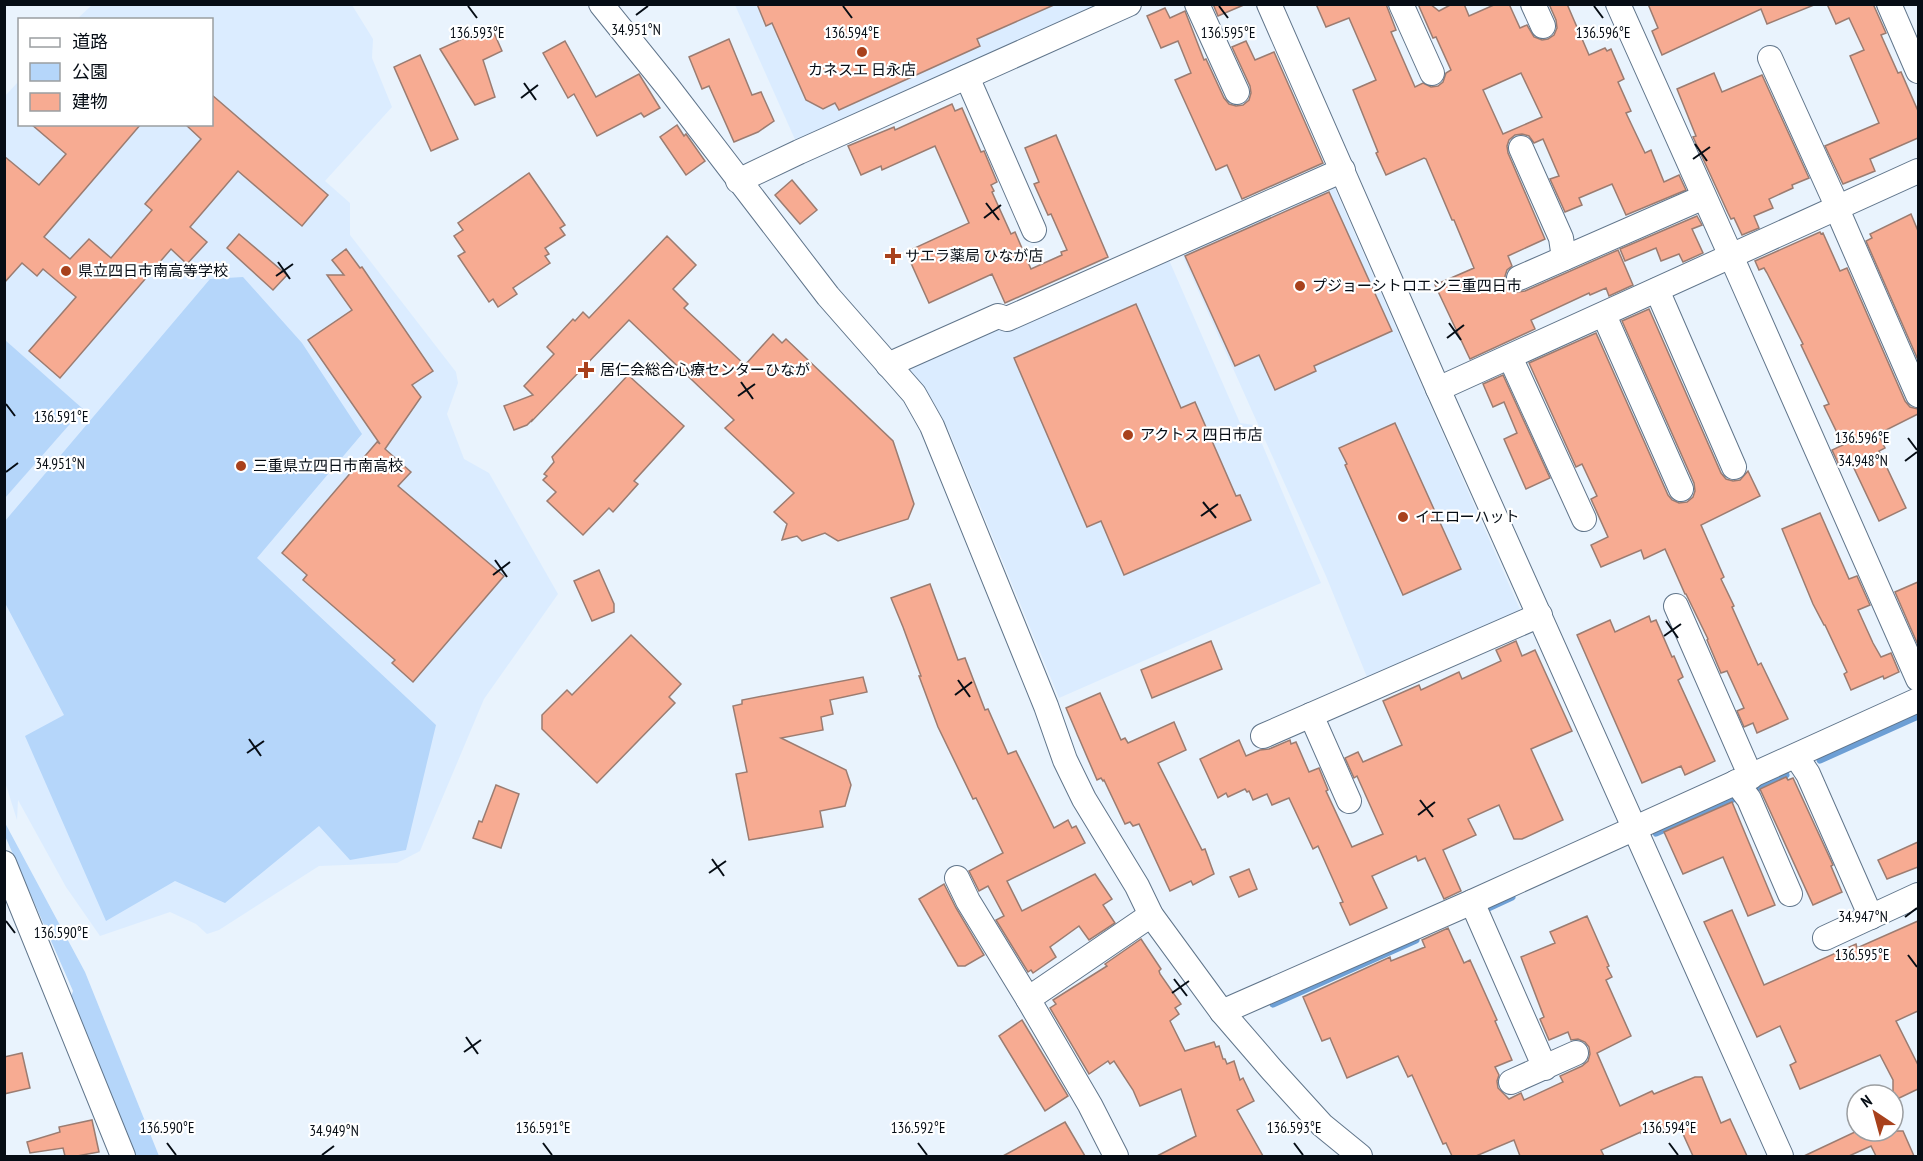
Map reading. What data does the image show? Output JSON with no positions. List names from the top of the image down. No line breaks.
{"places":{"other":["カネスエ 日永店","県立四日市南高等学校","プジョーシトロエン三重四日市","アクトス 四日市店","三重県立四日市南高校","イエローハット"],"health":["サエラ薬局 ひなが店","居仁会総合心療センターひなが"]},"legend":["道路","公園","建物"],"north":"top left","coordinates":["34.951°N","136.593°E","136.594°E","136.595°E","136.596°E","136.591°E","34.948°N","34.947°N","136.590°E","136.592°E","34.949°N"]}
